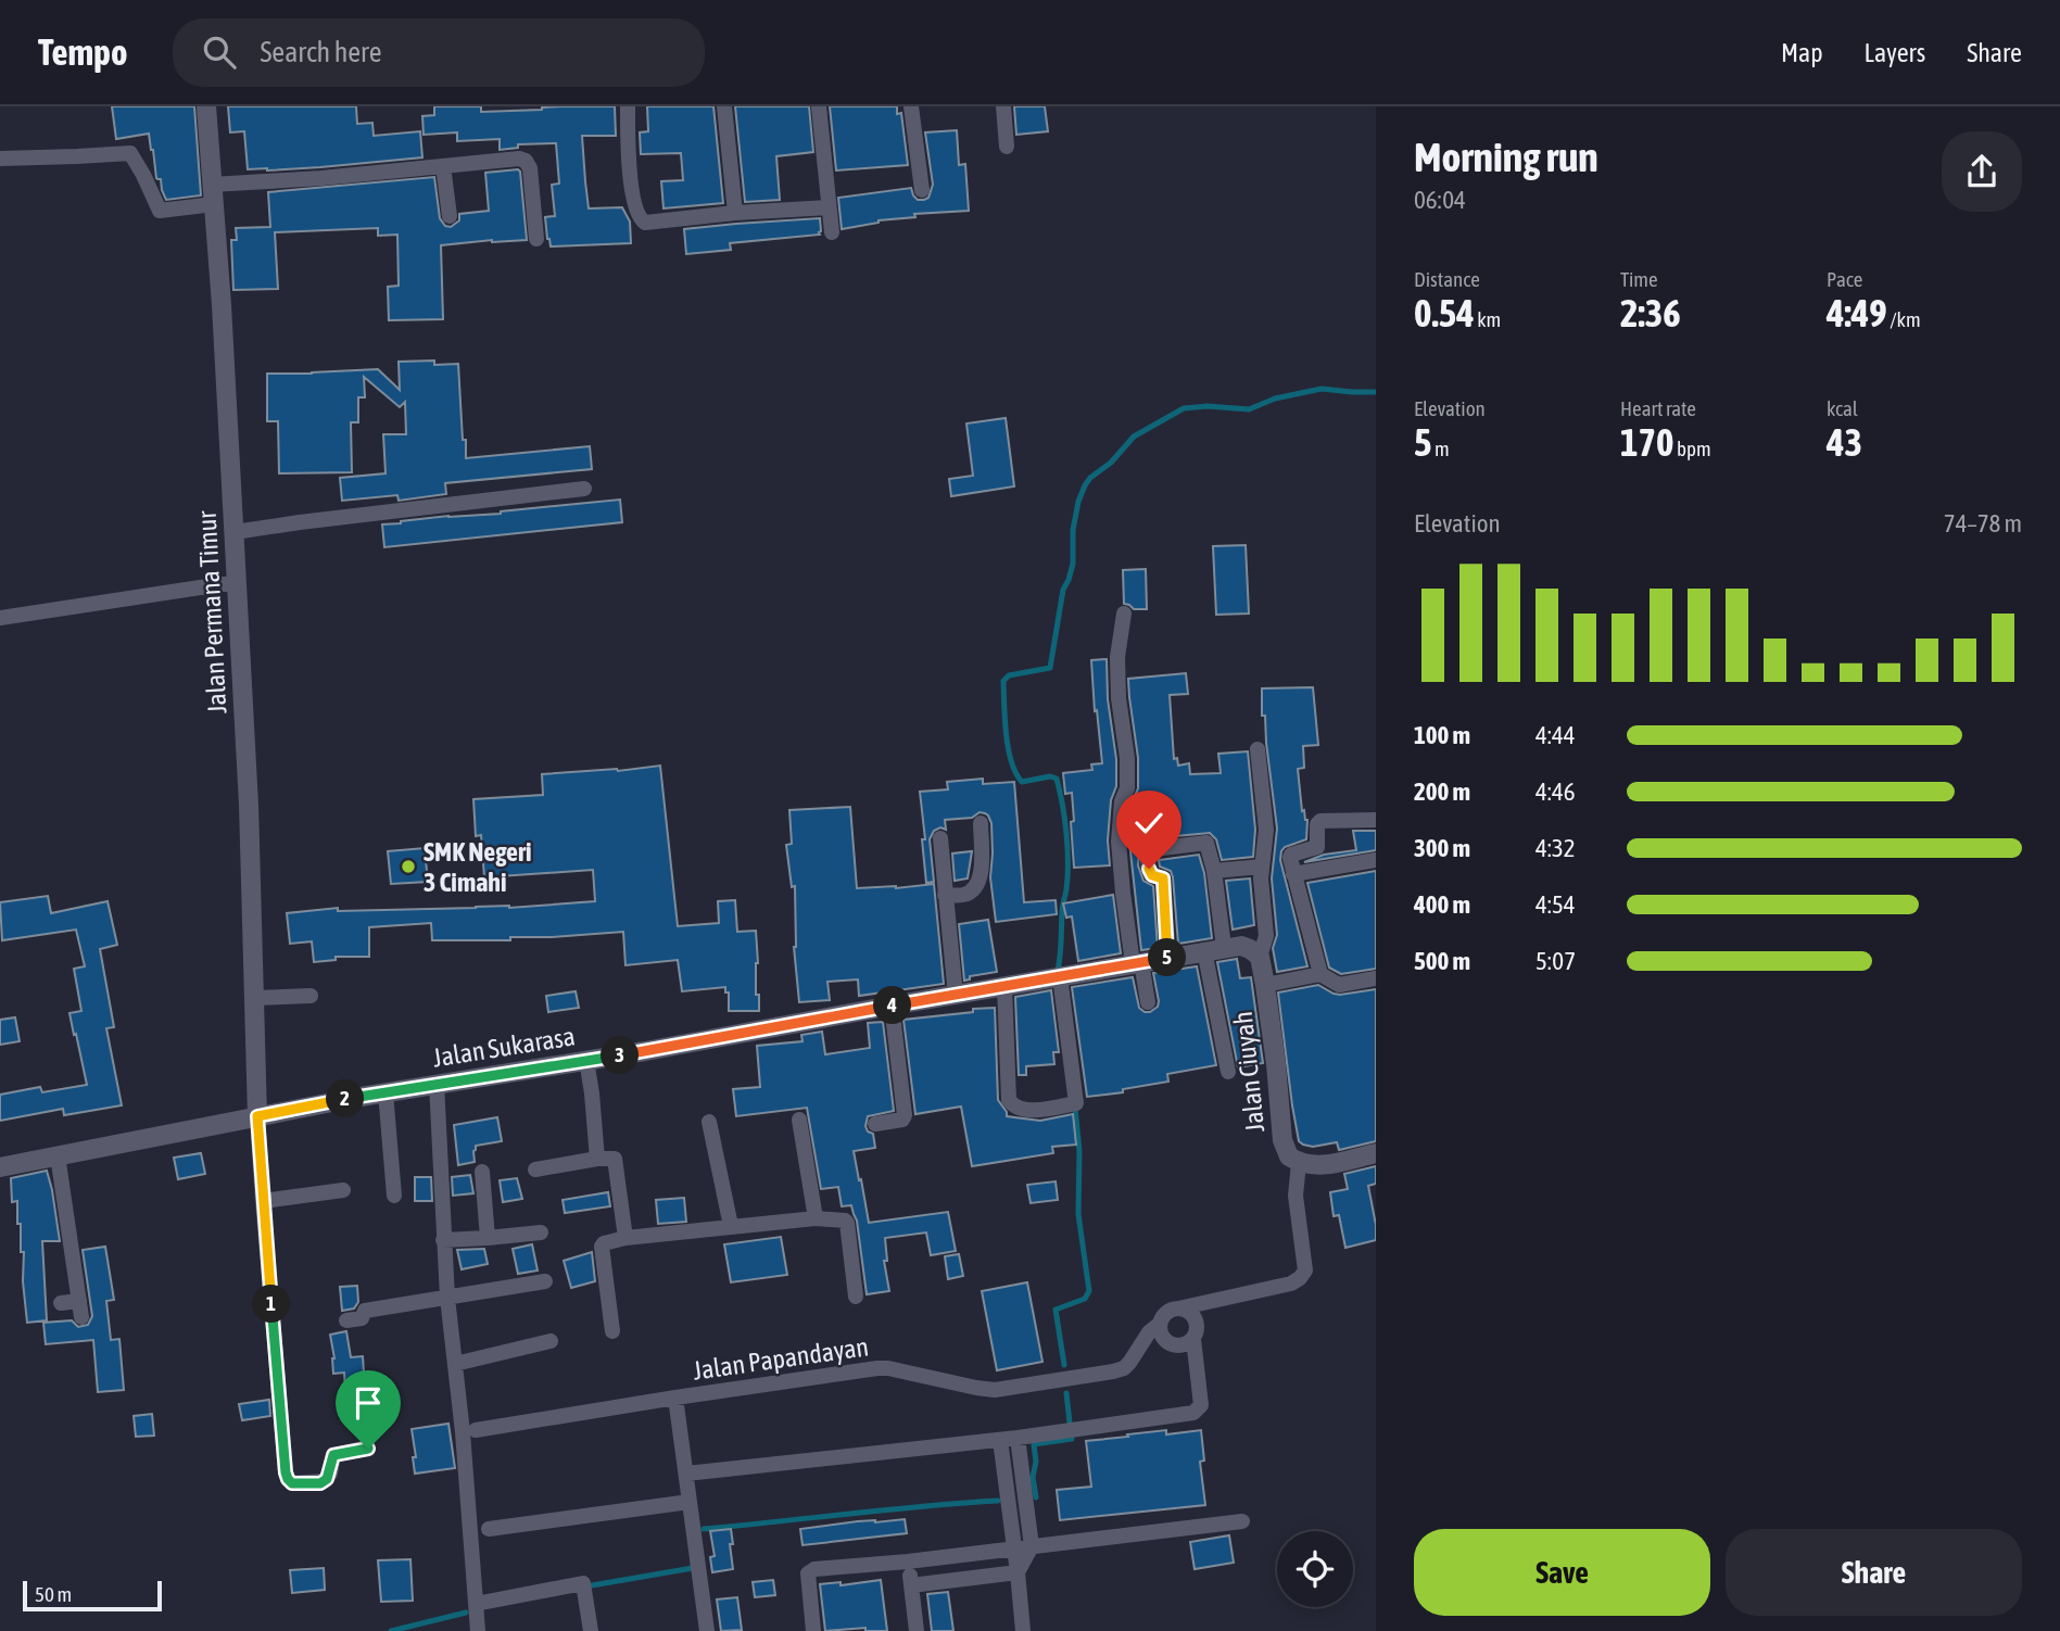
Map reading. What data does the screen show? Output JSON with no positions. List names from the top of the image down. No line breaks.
{"streets":{"street":["Jalan Permana Timur","Jalan Sukarasa","Jalan Ciuyah","Jalan Papandayan"]},"crossings":[["Jalan Permana Timur","Jalan Sukarasa"]],"places":["SMK Negeri 3 Cimahi"],"scale_bar":"50 m","page":{"header":"Tempo","search":"Search here","nav":["Map","Layers","Share"],"heading":["Morning run","06:04"],"stats":[["Distance","0.54 km"],["Time","2:36"],["Pace","4:49 /km"],["Elevation","5 m"],["Heart rate","170 bpm"],["kcal","43"]],"chart":["Elevation","74–78 m"],"list":[{"name":"100 m","note":"4:44"},{"name":"200 m","note":"4:46"},{"name":"300 m","note":"4:32"},{"name":"400 m","note":"4:54"},{"name":"500 m","note":"5:07"}],"pins":["5","4","3","2","1"],"buttons":["Save","Share"],"scale":"50 m"}}
